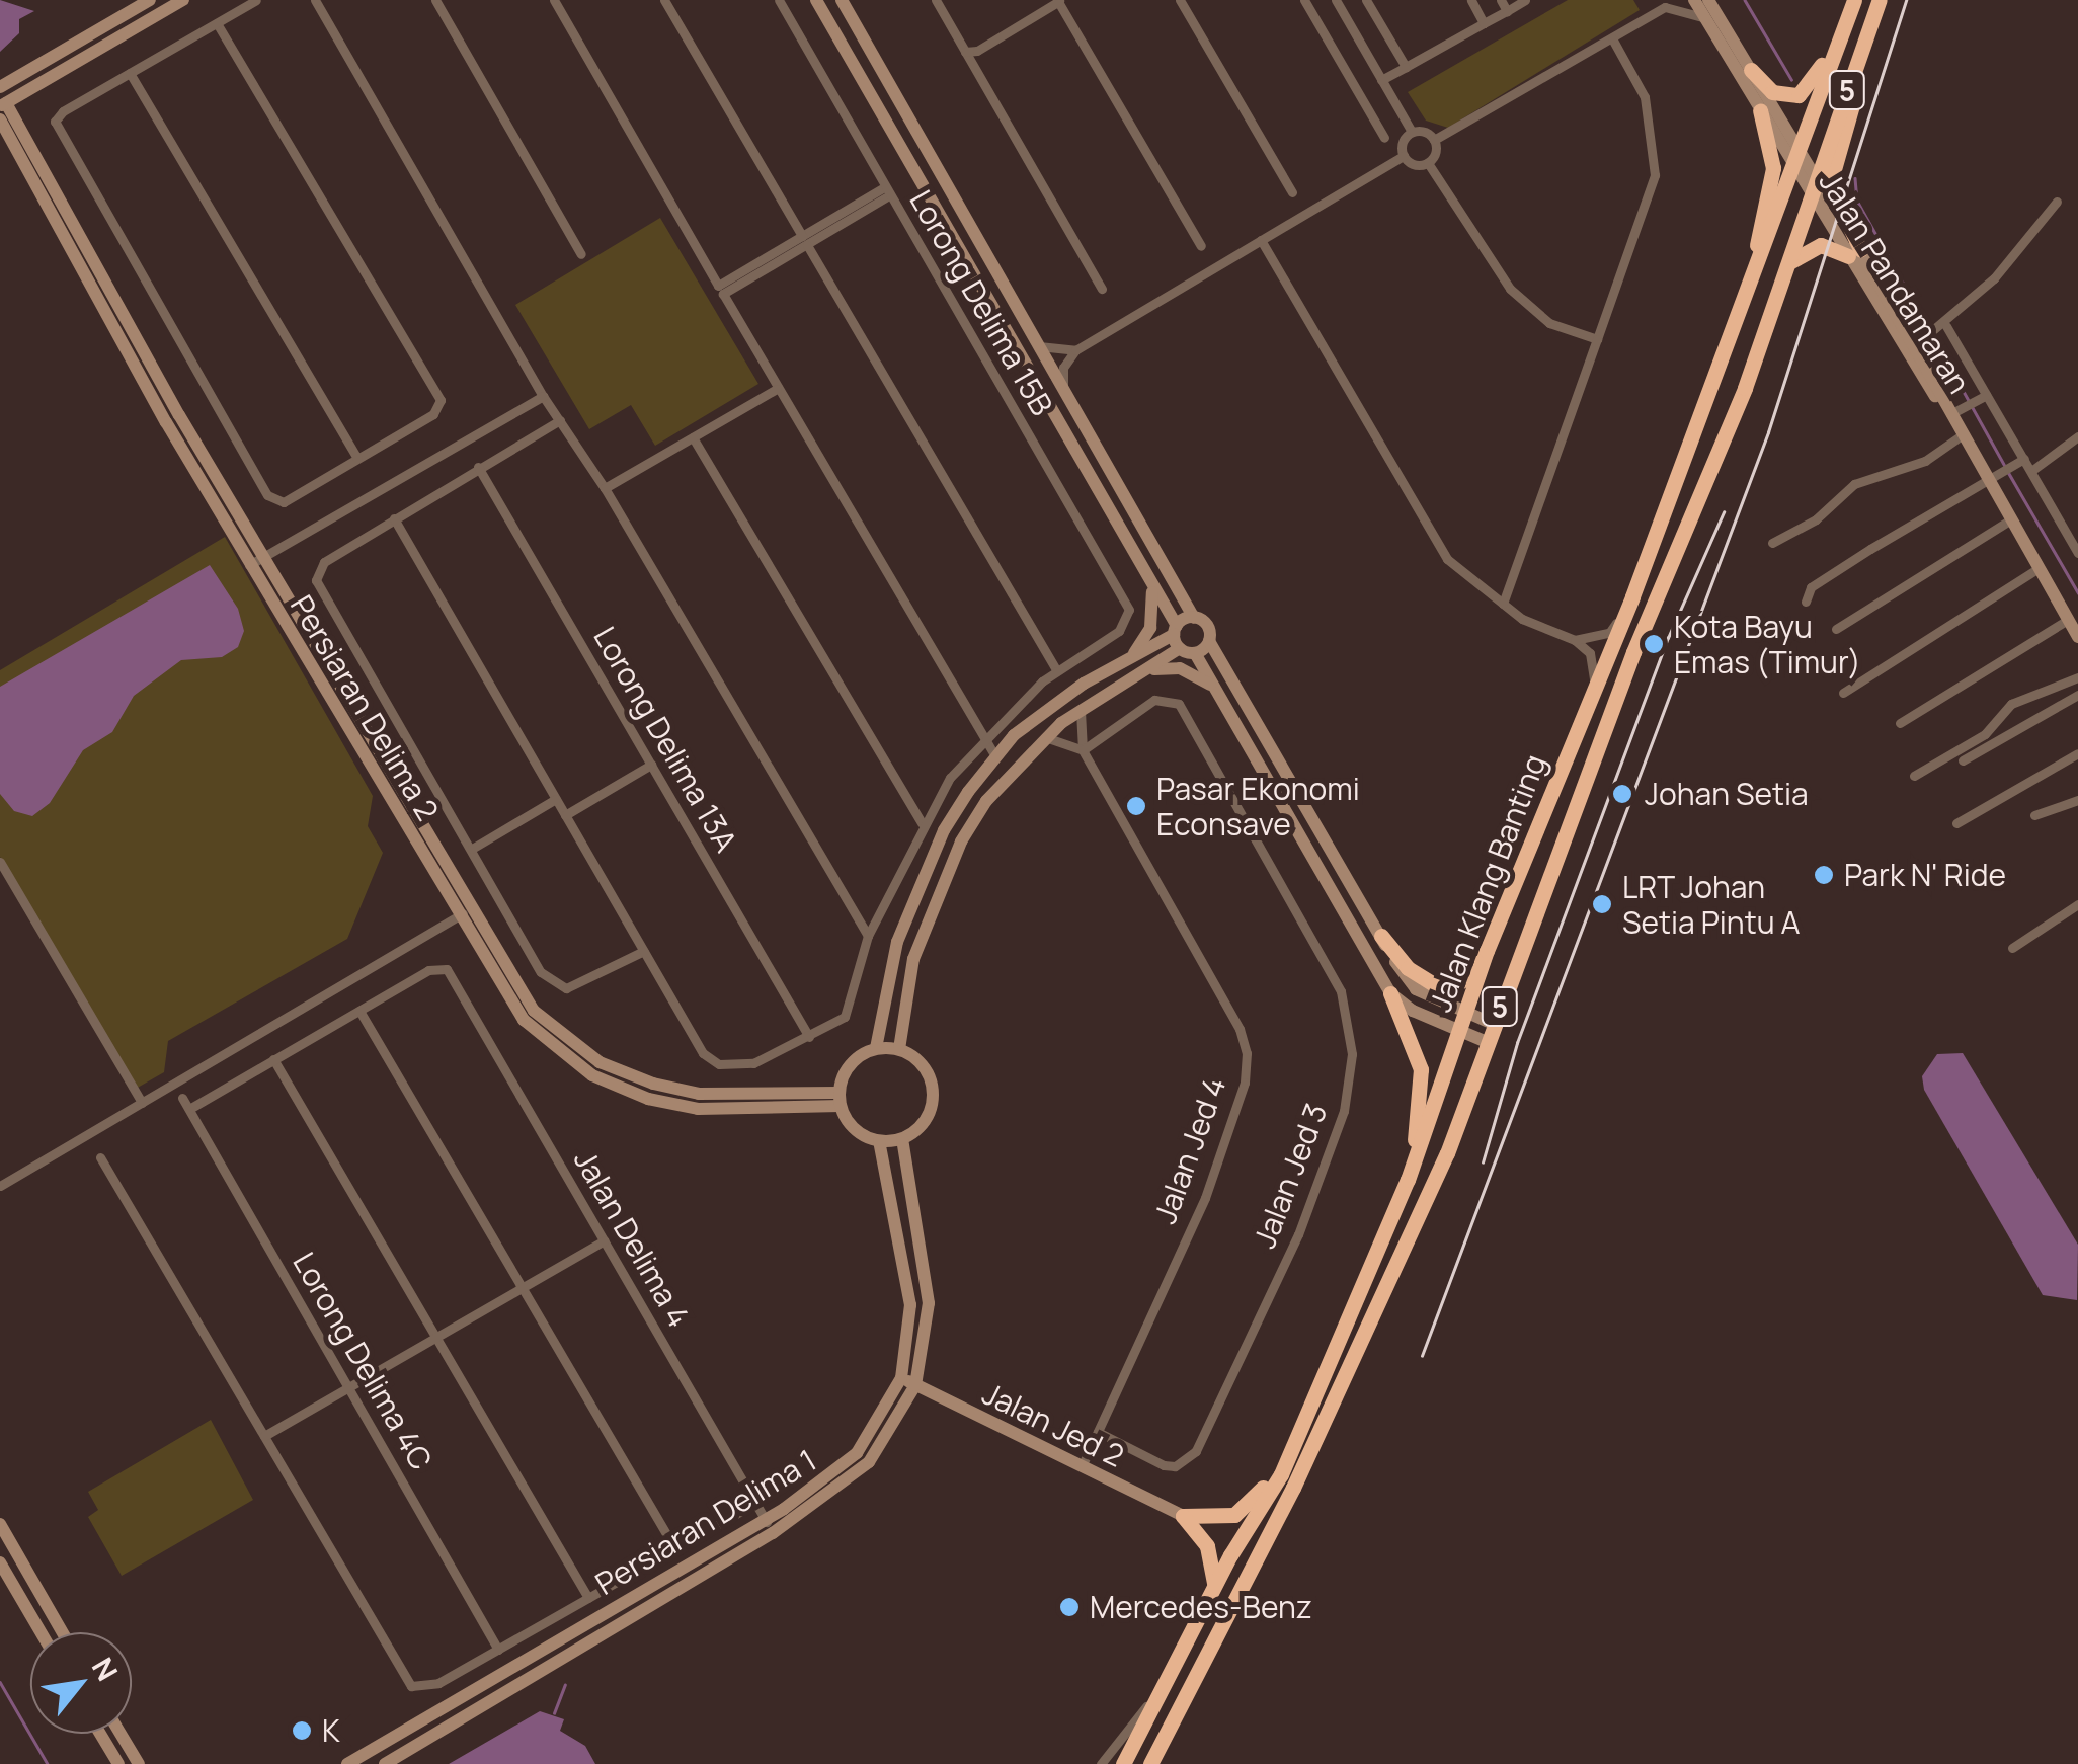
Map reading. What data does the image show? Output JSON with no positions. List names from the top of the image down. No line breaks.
{"streets":{"highway":["5","Jalan Klang Banting"],"street":["Jalan Pandamaran","Lorong Delima 15B","Persiaran Delima 2","Lorong Delima 13A","Jalan Jed 4","Jalan Jed 3","Jalan Delima 4","Lorong Delima 4C","Jalan Jed 2","Persiaran Delima 1"]},"crossings":[["Jalan Pandamaran","Jalan Klang Banting"],["Persiaran Delima 2","Persiaran Delima 1"],["Jalan Jed 4","Jalan Jed 3"],["Jalan Jed 4","Jalan Jed 2"],["Jalan Delima 4","Persiaran Delima 1"],["Jalan Jed 2","Persiaran Delima 1"]],"places":["Kota Bayu Emas (Timur)","Johan Setia","Pasar Ekonomi Econsave","Park N' Ride","LRT Johan Setia Pintu A","Mercedes-Benz","K"],"north":"top right"}
